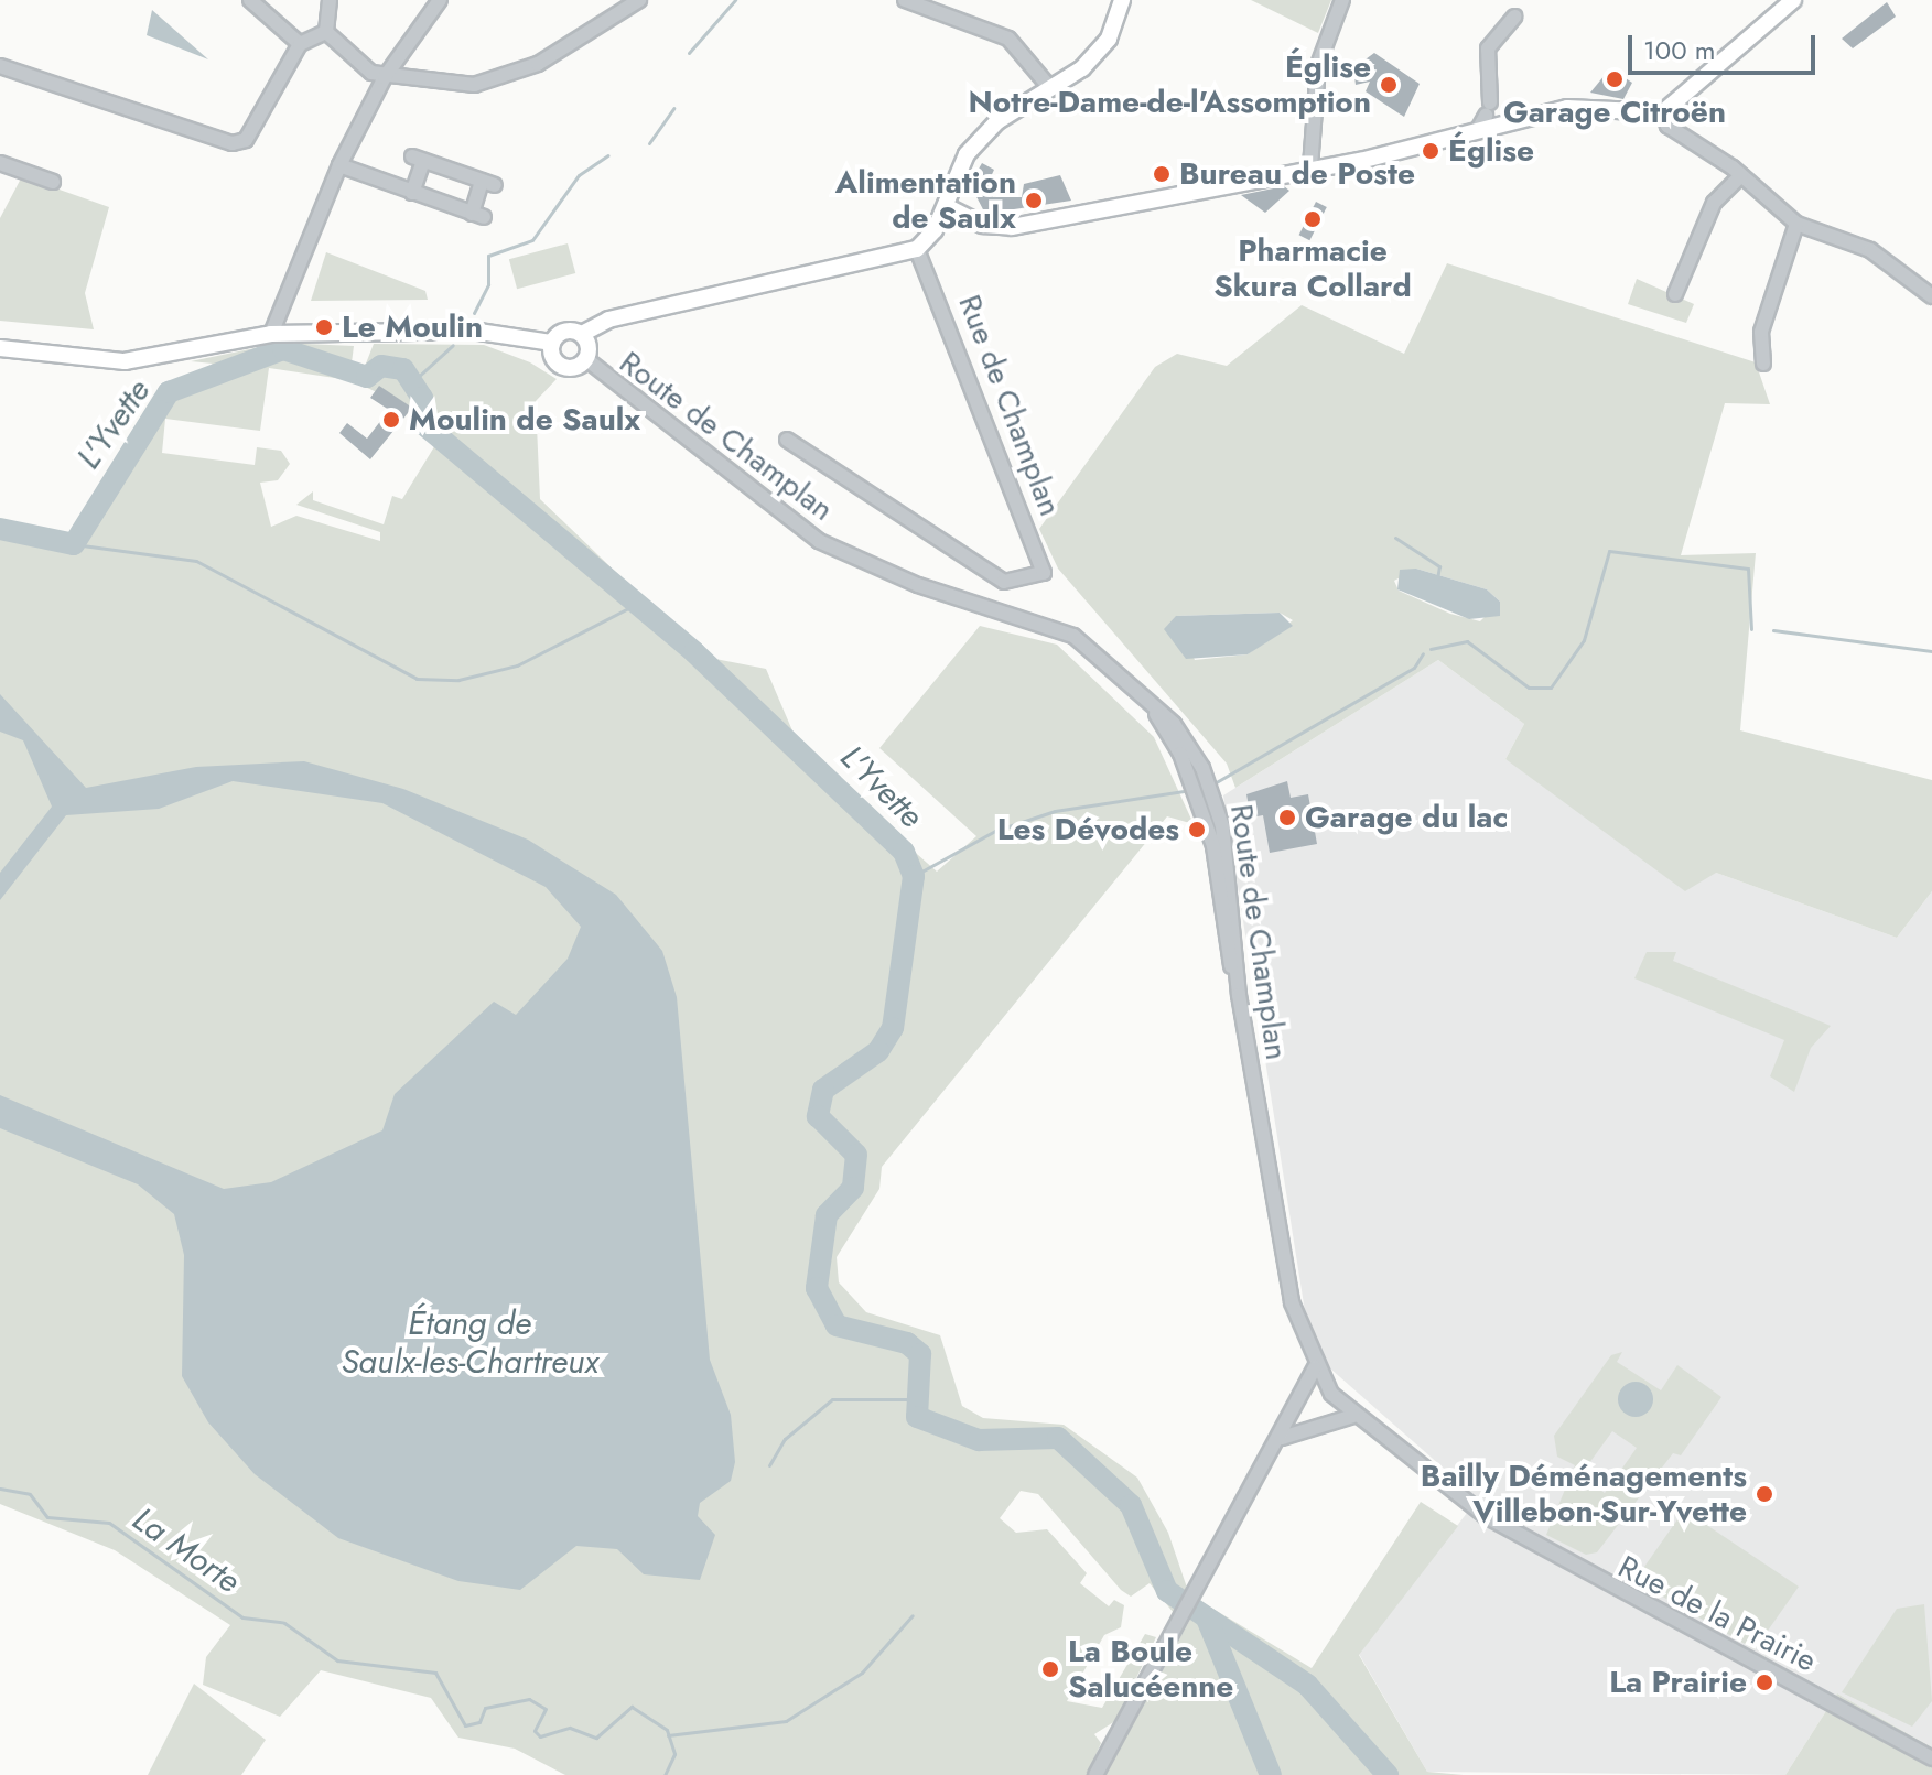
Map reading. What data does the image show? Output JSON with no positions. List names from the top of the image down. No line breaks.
{"streets":{"street":["Rue de Champlan","Route de Champlan","Rue de la Prairie"]},"crossings":[["Route de Champlan","Rue de la Prairie"]],"water":["L'Yvette","Étang de Saulx-les-Chartreux","La Morte"],"places":["Garage Citroën","Église Notre-Dame-de-l'Assomption","Église","Bureau de Poste","Alimentation de Saulx","Pharmacie Skura Collard","Le Moulin","Moulin de Saulx","Garage du lac","Les Dévodes","Bailly Déménagements Villebon-Sur-Yvette","La Boule Salucéenne","La Prairie"],"scale_bar":"100 m"}
